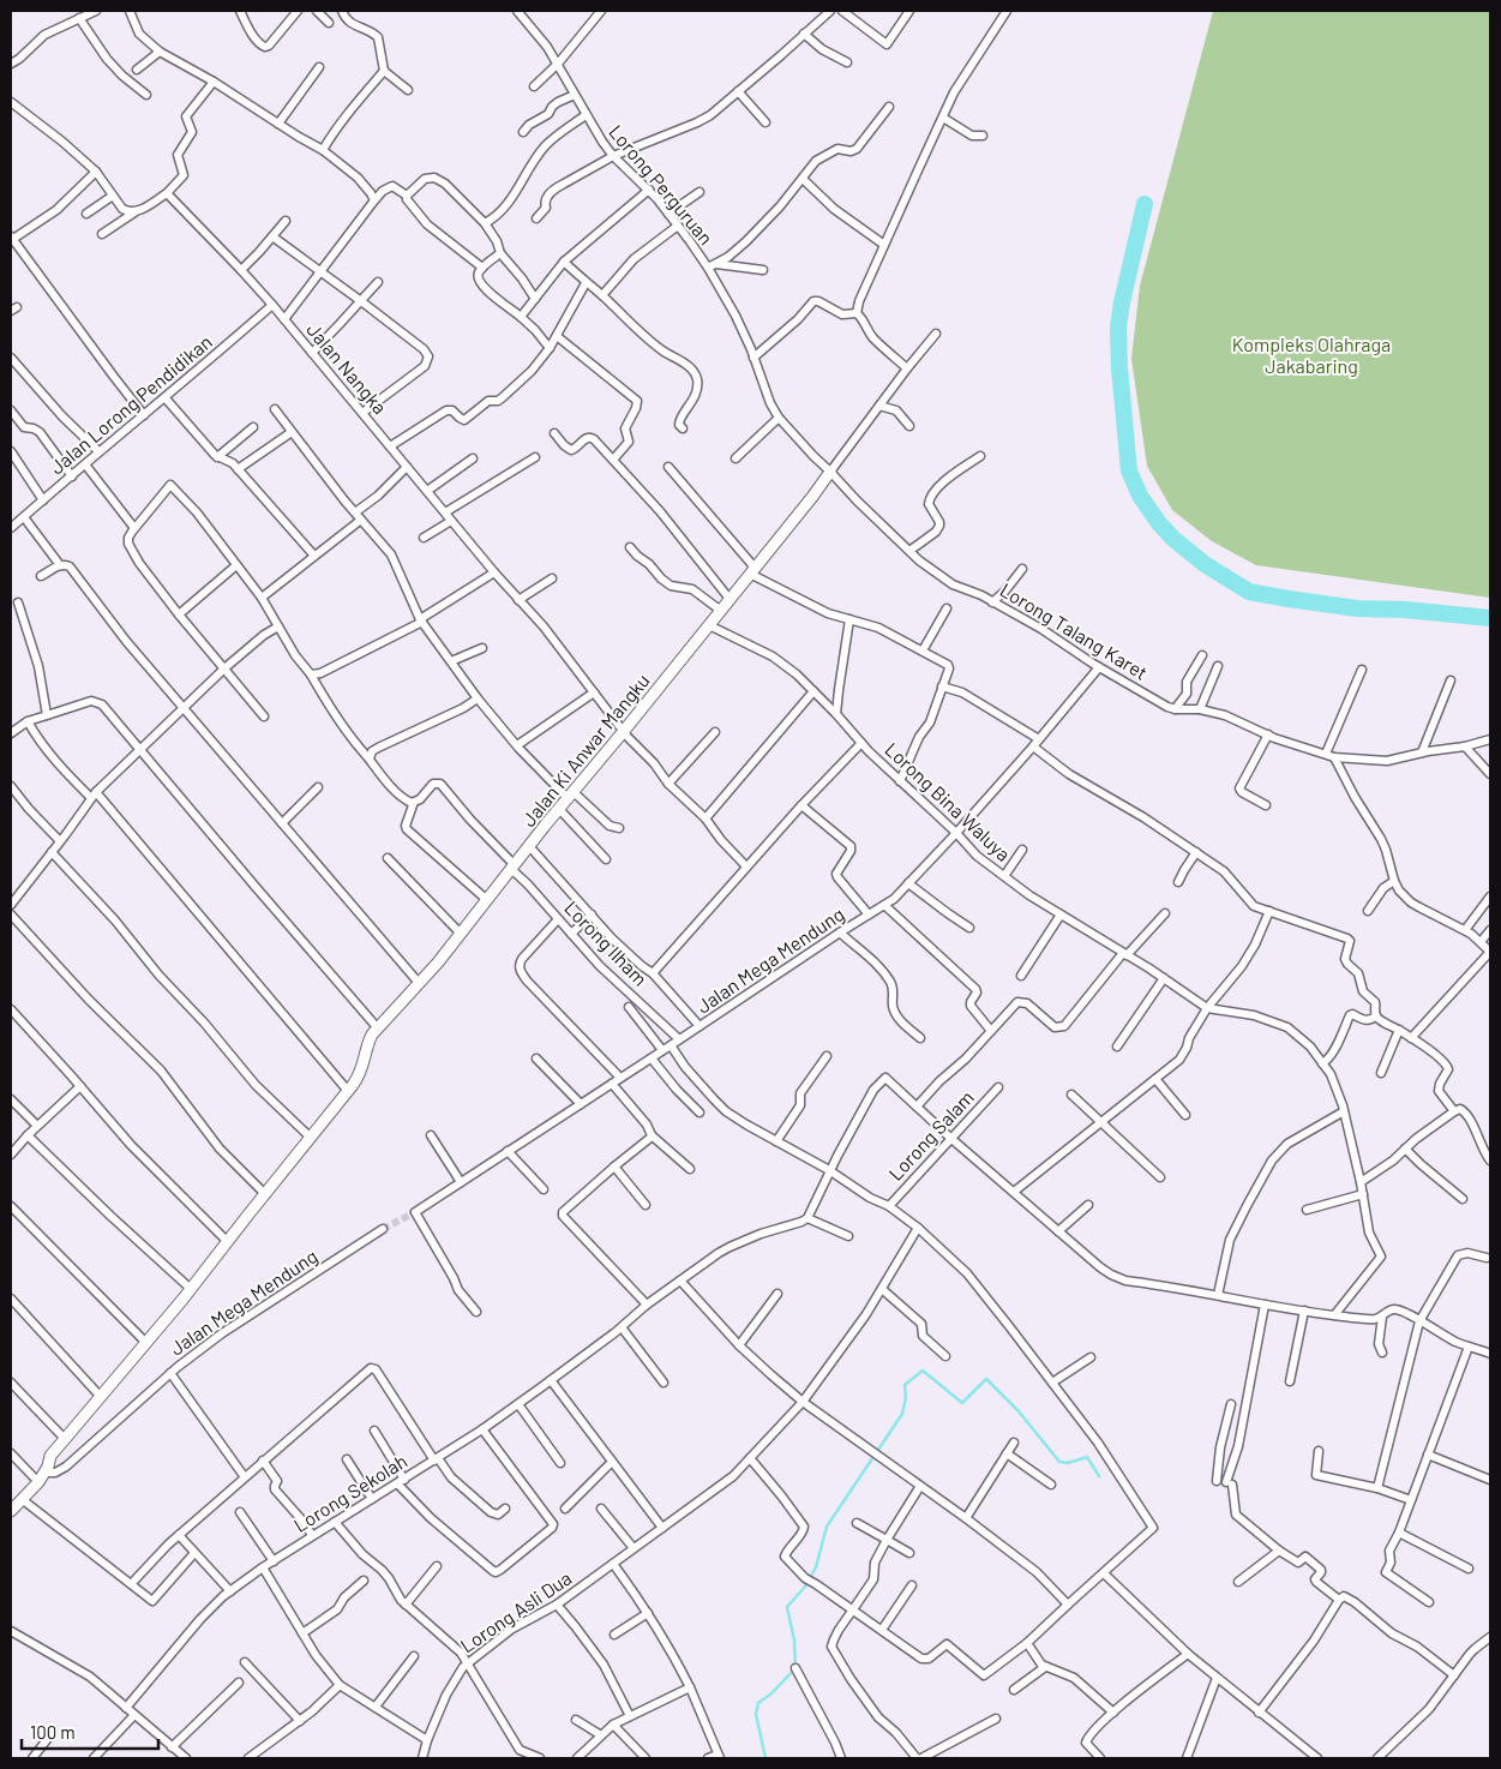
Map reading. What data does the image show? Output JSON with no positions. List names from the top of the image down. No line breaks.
{"streets":{"street":["Lorong Perguruan","Jalan Nangka","Jalan Lorong Pendidikan","Lorong Talang Karet","Jalan Ki Anwar Mangku","Lorong Bina Waluya","Lorong Ilham","Jalan Mega Mendung","Lorong Salam","Lorong Sekolah","Lorong Asli Dua"]},"crossings":[["Lorong Perguruan","Lorong Talang Karet"],["Lorong Perguruan","Jalan Ki Anwar Mangku"],["Jalan Nangka","Jalan Lorong Pendidikan"],["Jalan Nangka","Jalan Ki Anwar Mangku"],["Lorong Talang Karet","Jalan Ki Anwar Mangku"],["Lorong Talang Karet","Jalan Mega Mendung"],["Jalan Ki Anwar Mangku","Lorong Bina Waluya"],["Jalan Ki Anwar Mangku","Lorong Ilham"],["Jalan Ki Anwar Mangku","Jalan Mega Mendung"],["Lorong Bina Waluya","Jalan Mega Mendung"],["Lorong Ilham","Jalan Mega Mendung"]],"parks":["Kompleks Olahraga Jakabaring"],"scale_bar":"100 m"}
